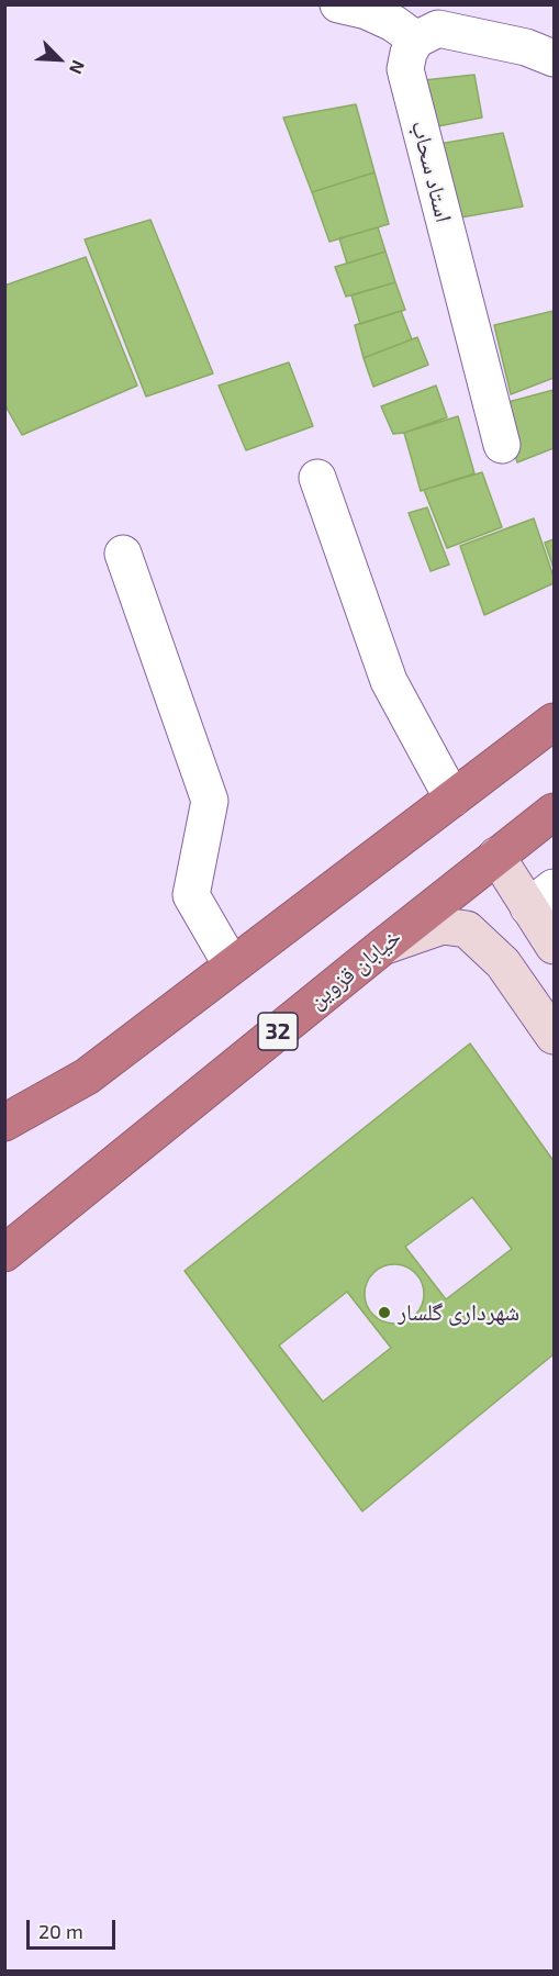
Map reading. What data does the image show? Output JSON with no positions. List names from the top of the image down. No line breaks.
{"streets":{"highway":["خیابان قزوین","32"],"street":["استاد سحاب"]},"places":["شهرداری گلسار"],"scale_bar":"20 m","north":"bottom right"}
